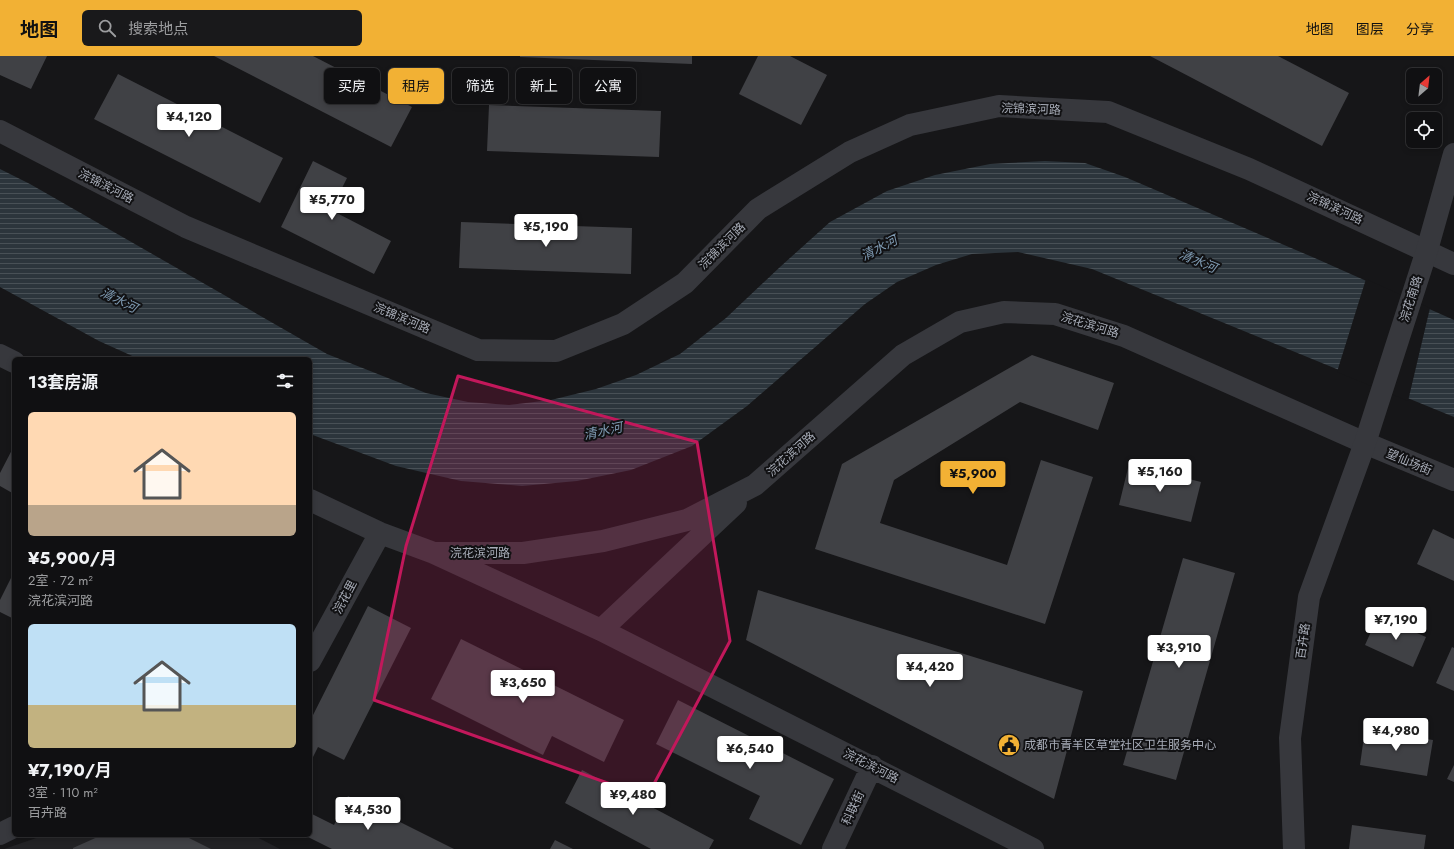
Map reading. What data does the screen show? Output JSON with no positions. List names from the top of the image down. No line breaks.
{"streets":{"street":["浣锦滨河路","浣花南路","浣花滨河路","望仙场街","浣花里","百卉路","科联街"]},"crossings":[["浣锦滨河路","浣花南路"],["浣花南路","浣花滨河路"],["浣花南路","望仙场街"],["浣花南路","百卉路"],["浣花滨河路","望仙场街"],["浣花滨河路","浣花里"],["浣花滨河路","百卉路"],["浣花滨河路","科联街"],["望仙场街","百卉路"]],"water":["清水河"],"places":{"public building":["成都市青羊区草堂社区卫生服务中心"]},"north":"top right","page":{"header":"地图","search":"搜索地点","nav":["地图","图层","分享"],"chip":["买房","租房","筛选","新上","公寓"],"price":["¥4,120","¥5,770","¥5,190","¥5,160","¥5,900","¥7,190","¥3,910","¥4,420","¥3,650","¥4,980","¥6,540","¥9,480","¥4,530"],"heading":"13套房源","list":[{"name":"¥5,900/月","note":"2室 · 72 m² · 浣花滨河路"},{"name":"¥7,190/月","note":"3室 · 110 m² · 百卉路"}]}}
